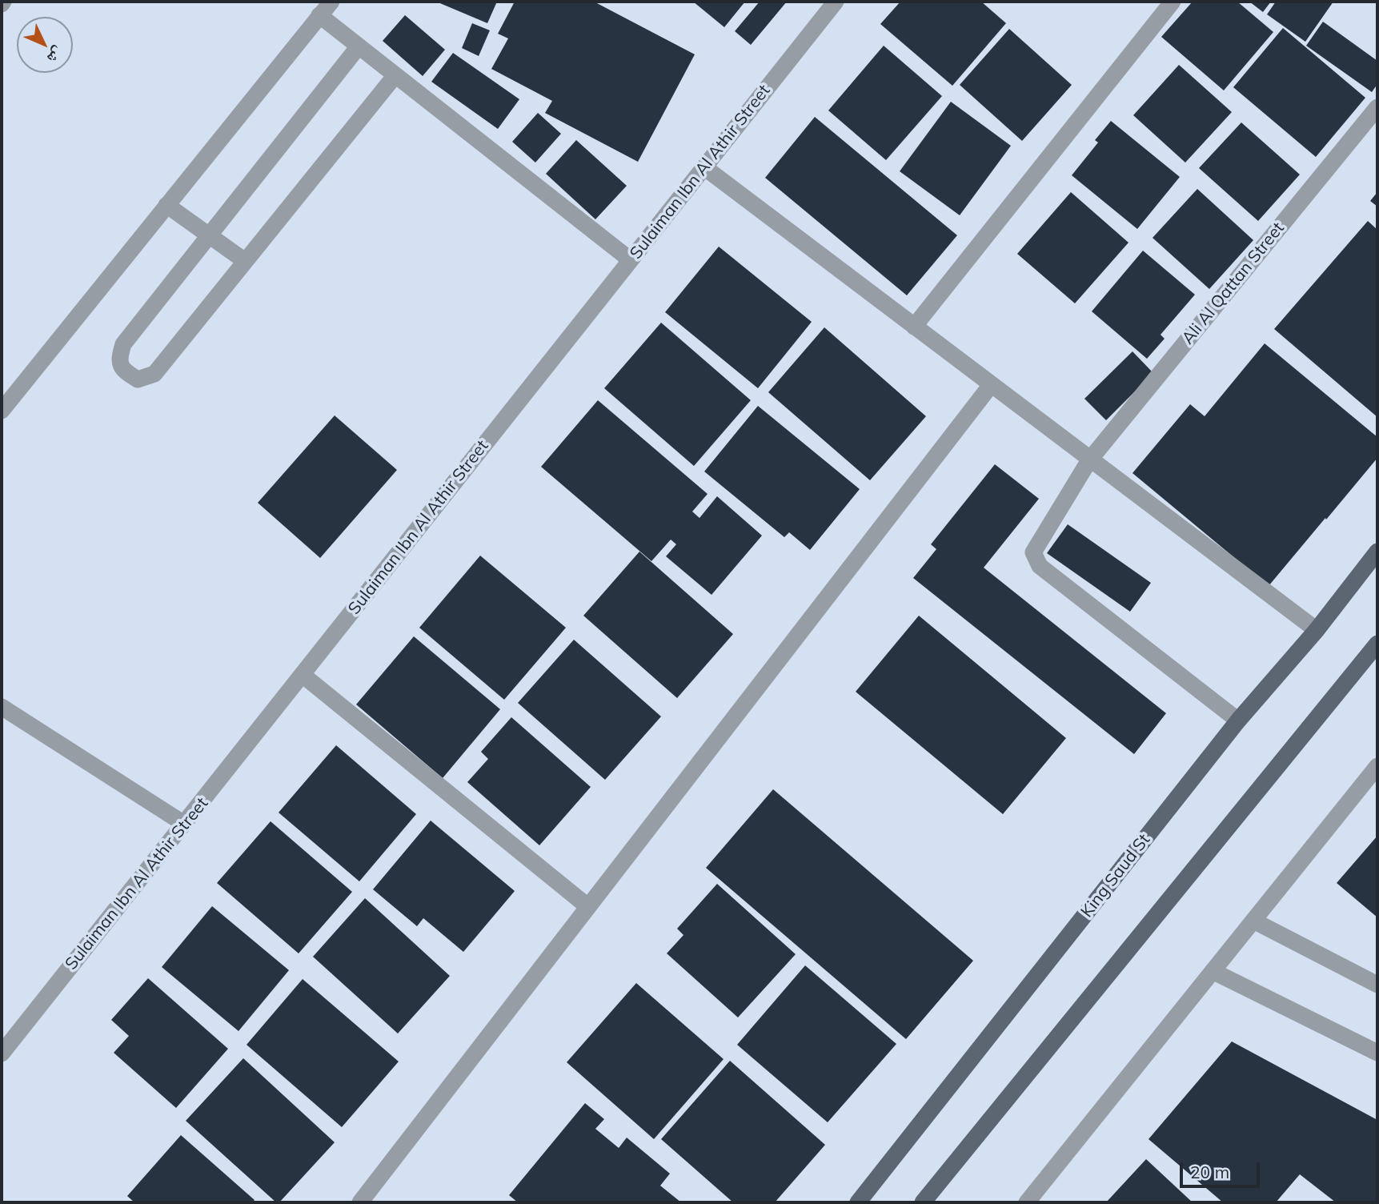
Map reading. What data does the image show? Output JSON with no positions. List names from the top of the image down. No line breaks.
{"streets":{"main road":["King Saud St"],"street":["Sulaiman Ibn Al Athir Street","Ali Al Qattan Street"]},"crossings":[["Ali Al Qattan Street","King Saud St"]],"scale_bar":"20 m","north":"bottom right"}
